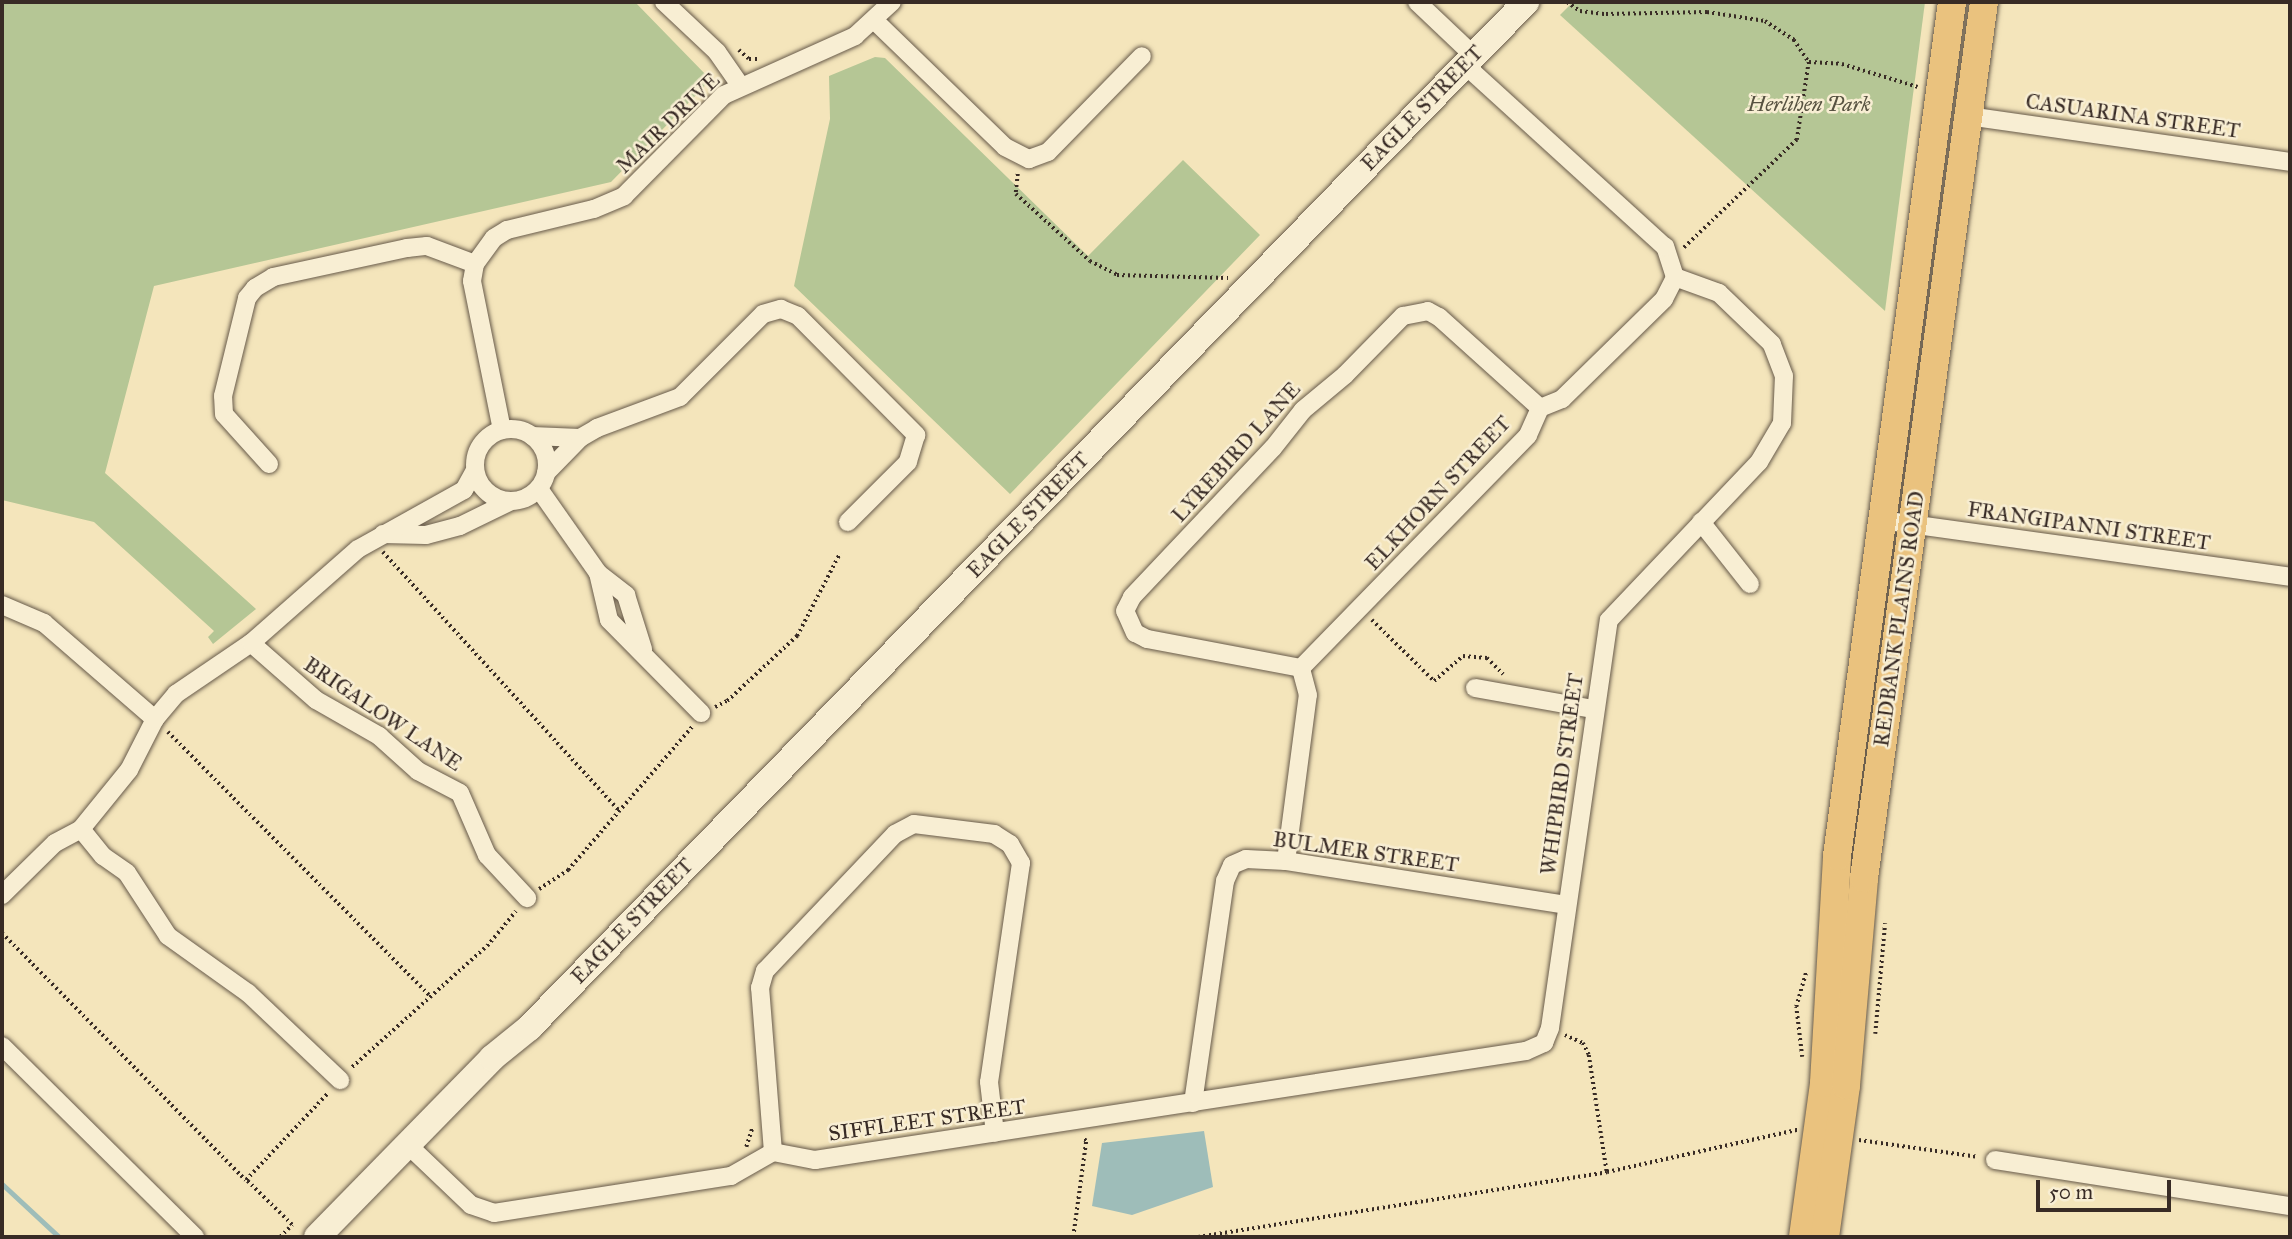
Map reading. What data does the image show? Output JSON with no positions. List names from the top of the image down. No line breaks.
{"streets":{"main road":["REDBANK PLAINS ROAD"],"street":["EAGLE STREET","CASUARINA STREET","MAIR DRIVE","LYREBIRD LANE","ELKHORN STREET","FRANGIPANNI STREET","BRIGALOW LANE","WHIPBIRD STREET","BULMER STREET","SIFFLEET STREET"]},"crossings":[["CASUARINA STREET","REDBANK PLAINS ROAD"],["LYREBIRD LANE","ELKHORN STREET"],["ELKHORN STREET","WHIPBIRD STREET"],["FRANGIPANNI STREET","REDBANK PLAINS ROAD"],["WHIPBIRD STREET","BULMER STREET"],["WHIPBIRD STREET","SIFFLEET STREET"],["BULMER STREET","SIFFLEET STREET"]],"parks":["Herlihen Park"],"scale_bar":"50 m"}
